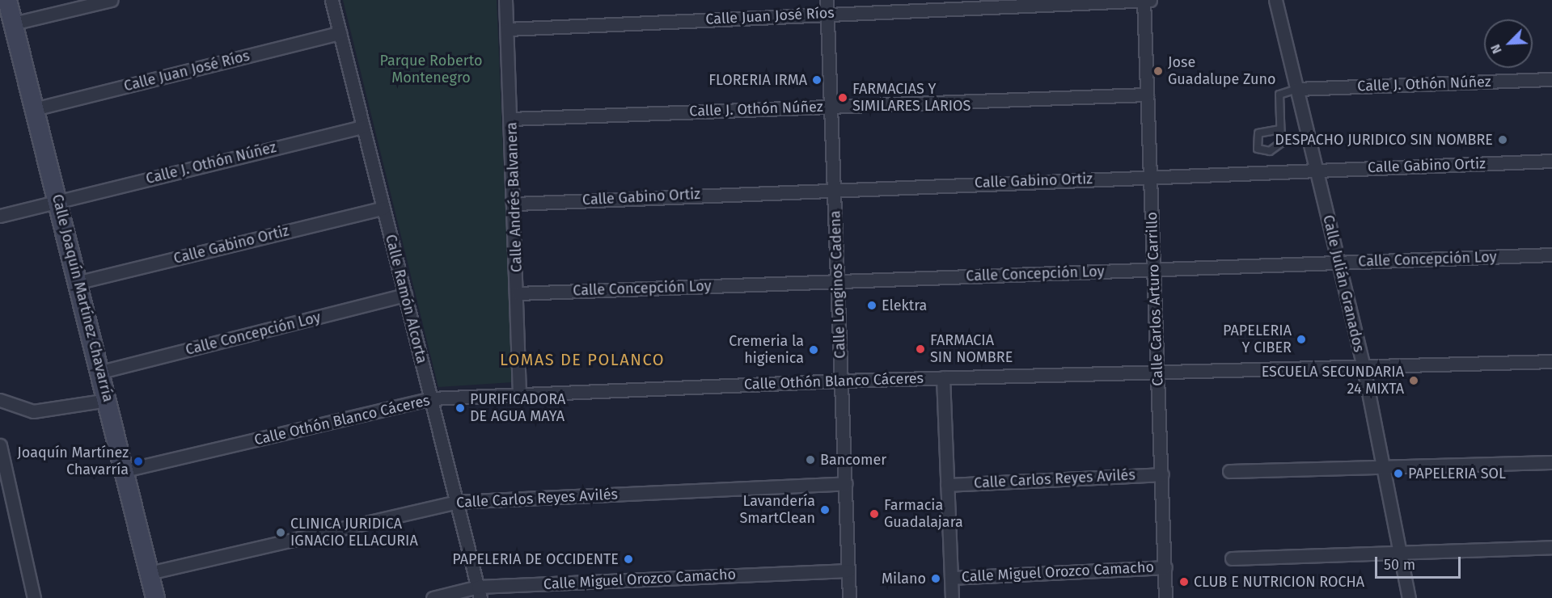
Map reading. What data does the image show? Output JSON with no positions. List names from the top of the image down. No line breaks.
{"streets":{"street":["Calle Juan José Ríos","Calle J. Othón Núñez","Calle Gabino Ortiz","Calle Andrés Balvanera","Calle Concepción Loy","Calle Julián Granados","Calle Longinos Cadena","Calle Joaquín Martínez Chavarría","Calle Ramón Alcorta","Calle Carlos Arturo Carrillo","Calle Othón Blanco Cáceres","Calle Carlos Reyes Avilés","Calle Miguel Orozco Camacho"]},"crossings":[["Calle Juan José Ríos","Calle Andrés Balvanera"],["Calle Juan José Ríos","Calle Longinos Cadena"],["Calle Juan José Ríos","Calle Joaquín Martínez Chavarría"],["Calle Juan José Ríos","Calle Ramón Alcorta"],["Calle Juan José Ríos","Calle Carlos Arturo Carrillo"],["Calle J. Othón Núñez","Calle Andrés Balvanera"],["Calle J. Othón Núñez","Calle Julián Granados"],["Calle J. Othón Núñez","Calle Longinos Cadena"],["Calle J. Othón Núñez","Calle Joaquín Martínez Chavarría"],["Calle J. Othón Núñez","Calle Ramón Alcorta"],["Calle J. Othón Núñez","Calle Carlos Arturo Carrillo"],["Calle Gabino Ortiz","Calle Andrés Balvanera"],["Calle Gabino Ortiz","Calle Julián Granados"],["Calle Gabino Ortiz","Calle Longinos Cadena"],["Calle Gabino Ortiz","Calle Joaquín Martínez Chavarría"],["Calle Gabino Ortiz","Calle Ramón Alcorta"],["Calle Gabino Ortiz","Calle Carlos Arturo Carrillo"],["Calle Andrés Balvanera","Calle Concepción Loy"],["Calle Andrés Balvanera","Calle Othón Blanco Cáceres"],["Calle Concepción Loy","Calle Julián Granados"],["Calle Concepción Loy","Calle Longinos Cadena"],["Calle Concepción Loy","Calle Joaquín Martínez Chavarría"],["Calle Concepción Loy","Calle Ramón Alcorta"],["Calle Concepción Loy","Calle Carlos Arturo Carrillo"],["Calle Julián Granados","Calle Othón Blanco Cáceres"],["Calle Longinos Cadena","Calle Othón Blanco Cáceres"],["Calle Longinos Cadena","Calle Carlos Reyes Avilés"],["Calle Longinos Cadena","Calle Miguel Orozco Camacho"],["Calle Joaquín Martínez Chavarría","Calle Othón Blanco Cáceres"],["Calle Joaquín Martínez Chavarría","Calle Carlos Reyes Avilés"],["Calle Ramón Alcorta","Calle Othón Blanco Cáceres"],["Calle Ramón Alcorta","Calle Carlos Reyes Avilés"],["Calle Ramón Alcorta","Calle Miguel Orozco Camacho"],["Calle Carlos Arturo Carrillo","Calle Othón Blanco Cáceres"],["Calle Carlos Arturo Carrillo","Calle Carlos Reyes Avilés"],["Calle Carlos Arturo Carrillo","Calle Miguel Orozco Camacho"]],"districts":["LOMAS DE POLANCO"],"parks":["Parque Roberto Montenegro"],"places":["Jose Guadalupe Zuno","FLORERIA IRMA","FARMACIAS Y SIMILARES LARIOS","DESPACHO JURIDICO SIN NOMBRE","Elektra","PAPELERIA Y CIBER","FARMACIA SIN NOMBRE","Cremeria la higienica","ESCUELA SECUNDARIA 24 MIXTA","PURIFICADORA DE AGUA MAYA","Bancomer","Joaquín Martínez Chavarría","PAPELERIA SOL","Lavandería SmartClean","Farmacia Guadalajara","CLINICA JURIDICA IGNACIO ELLACURIA","PAPELERIA DE OCCIDENTE","Milano","CLUB E NUTRICION ROCHA"],"scale_bar":"50 m","north":"bottom left"}
